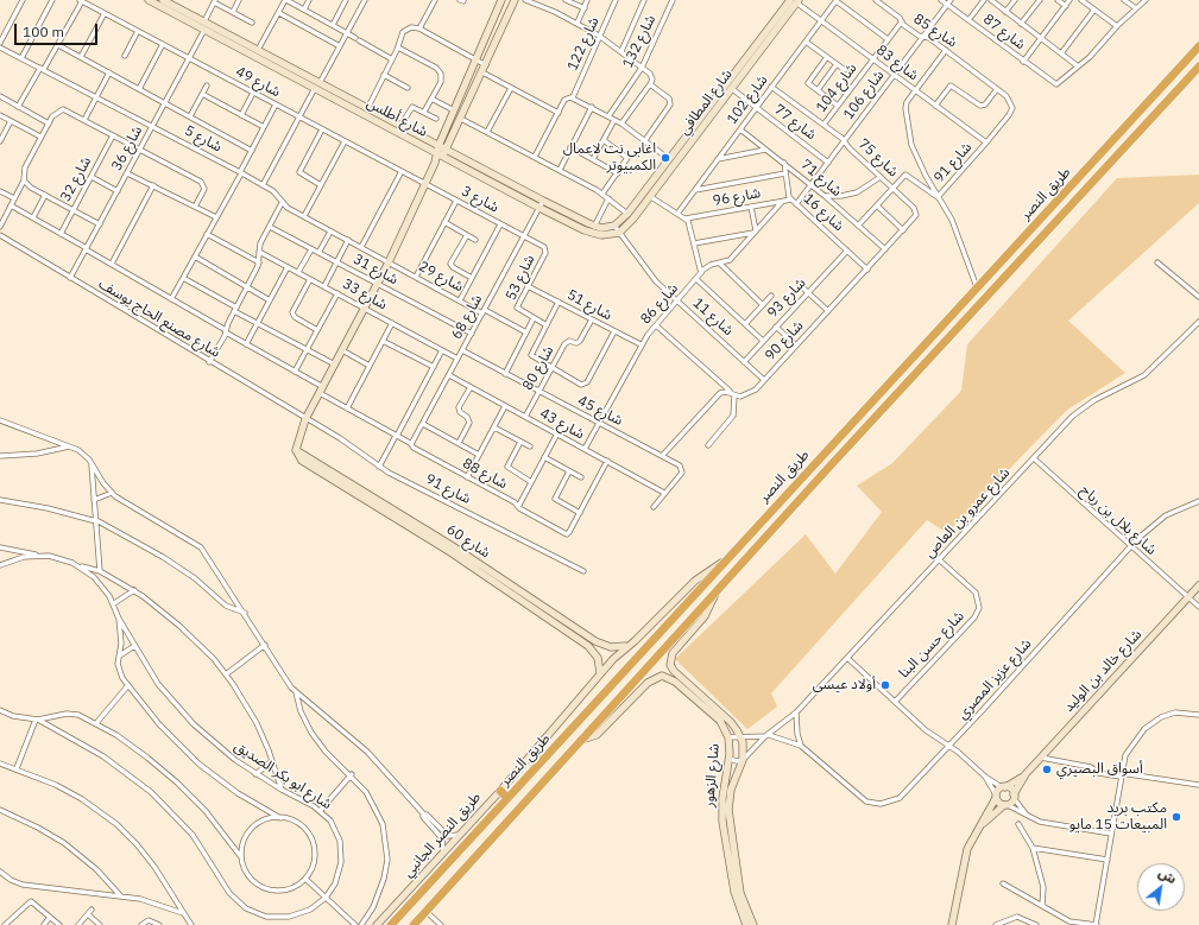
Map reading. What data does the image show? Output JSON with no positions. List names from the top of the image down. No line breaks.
{"streets":{"highway":["طريق النصر"],"street":["شارع 85","شارع 87","شارع 132","شارع 122","شارع 83","شارع 49","شارع 104","شارع 106","شارع 102","شارع المطافي","شارع أطلس","شارع 77","شارع 5","شارع 36","شارع 75","شارع 91","شارع 71","شارع 32","شارع 96","شارع 3","شارع 16","شارع 31","شارع 29","شارع 53","شارع 33","شارع 93","شارع 86","شارع 51","شارع 68","شارع 11","شارع مصنع الحاج يوسف","شارع 90","شارع 80","شارع 45","شارع 43","شارع 88","شارع عمرو بن العاص","شارع بلال بن رباح","شارع 60","شارع حسن البنا","شارع خالد بن الوليد","شارع عزيز المصري","شارع ابو بكر الصديق","شارع الزهور","طريق النصر الجانبي"]},"crossings":[["شارع 85","شارع 104"],["شارع 85","شارع 106"],["شارع 85","شارع 91"],["شارع 87","شارع 106"],["شارع 83","شارع 104"],["شارع 83","شارع 106"],["شارع 83","شارع 102"],["شارع 83","شارع المطافي"],["شارع 83","شارع 91"],["شارع 49","شارع 36"],["شارع 49","شارع 3"],["شارع 49","شارع 60"],["شارع 104","شارع 75"],["شارع 106","شارع 77"],["شارع 106","شارع 75"],["شارع 106","شارع 71"],["شارع 106","شارع 16"],["شارع 102","شارع 77"],["شارع 102","شارع 75"],["شارع 102","شارع 71"],["شارع المطافي","شارع 77"],["شارع أطلس","شارع 36"],["شارع أطلس","شارع 68"],["شارع أطلس","شارع 11"],["شارع أطلس","شارع 60"],["شارع 5","شارع 36"],["شارع 5","شارع 29"],["شارع 5","شارع 60"],["شارع 36","شارع مصنع الحاج يوسف"],["شارع 36","شارع 88"],["شارع 75","شارع 91"],["شارع 75","شارع 90"],["شارع 91","شارع مصنع الحاج يوسف"],["شارع 91","شارع 60"],["شارع 71","شارع 16"],["شارع 71","شارع 90"],["شارع 32","شارع 88"],["طريق النصر","شارع الزهور"],["طريق النصر","طريق النصر الجانبي"],["شارع 96","شارع 16"],["شارع 96","شارع 86"],["شارع 3","شارع 53"],["شارع 3","شارع 68"],["شارع 3","شارع 60"],["شارع 16","شارع 93"],["شارع 16","شارع 90"],["شارع 31","شارع 68"],["شارع 31","شارع 60"],["شارع 29","شارع 68"],["شارع 29","شارع 60"],["شارع 53","شارع 51"],["شارع 53","شارع 68"],["شارع 33","شارع 68"],["شارع 33","شارع 60"],["شارع 93","شارع 11"],["شارع 86","شارع 51"],["شارع 86","شارع 11"],["شارع 86","شارع 45"],["شارع 86","شارع 43"],["شارع 51","شارع 80"],["شارع 68","شارع 45"],["شارع 68","شارع 43"],["شارع 68","شارع 88"],["شارع 11","شارع 90"],["شارع مصنع الحاج يوسف","شارع 60"],["شارع 90","شارع 45"],["شارع 80","شارع 45"],["شارع 80","شارع 43"],["شارع 45","شارع 43"],["شارع 43","شارع 88"],["شارع 88","شارع 60"],["شارع عمرو بن العاص","شارع بلال بن رباح"],["شارع عمرو بن العاص","شارع حسن البنا"],["شارع عمرو بن العاص","شارع عزيز المصري"],["شارع عمرو بن العاص","شارع الزهور"],["شارع بلال بن رباح","شارع خالد بن الوليد"],["شارع بلال بن رباح","شارع عزيز المصري"],["شارع 60","طريق النصر الجانبي"]],"places":["اغابى نت لاعمال الكمبيوتر","أولاد عيسى","أسواق البصيري","مكتب بريد المبيعات 15 مايو"],"scale_bar":"100 m","north":"top right"}
